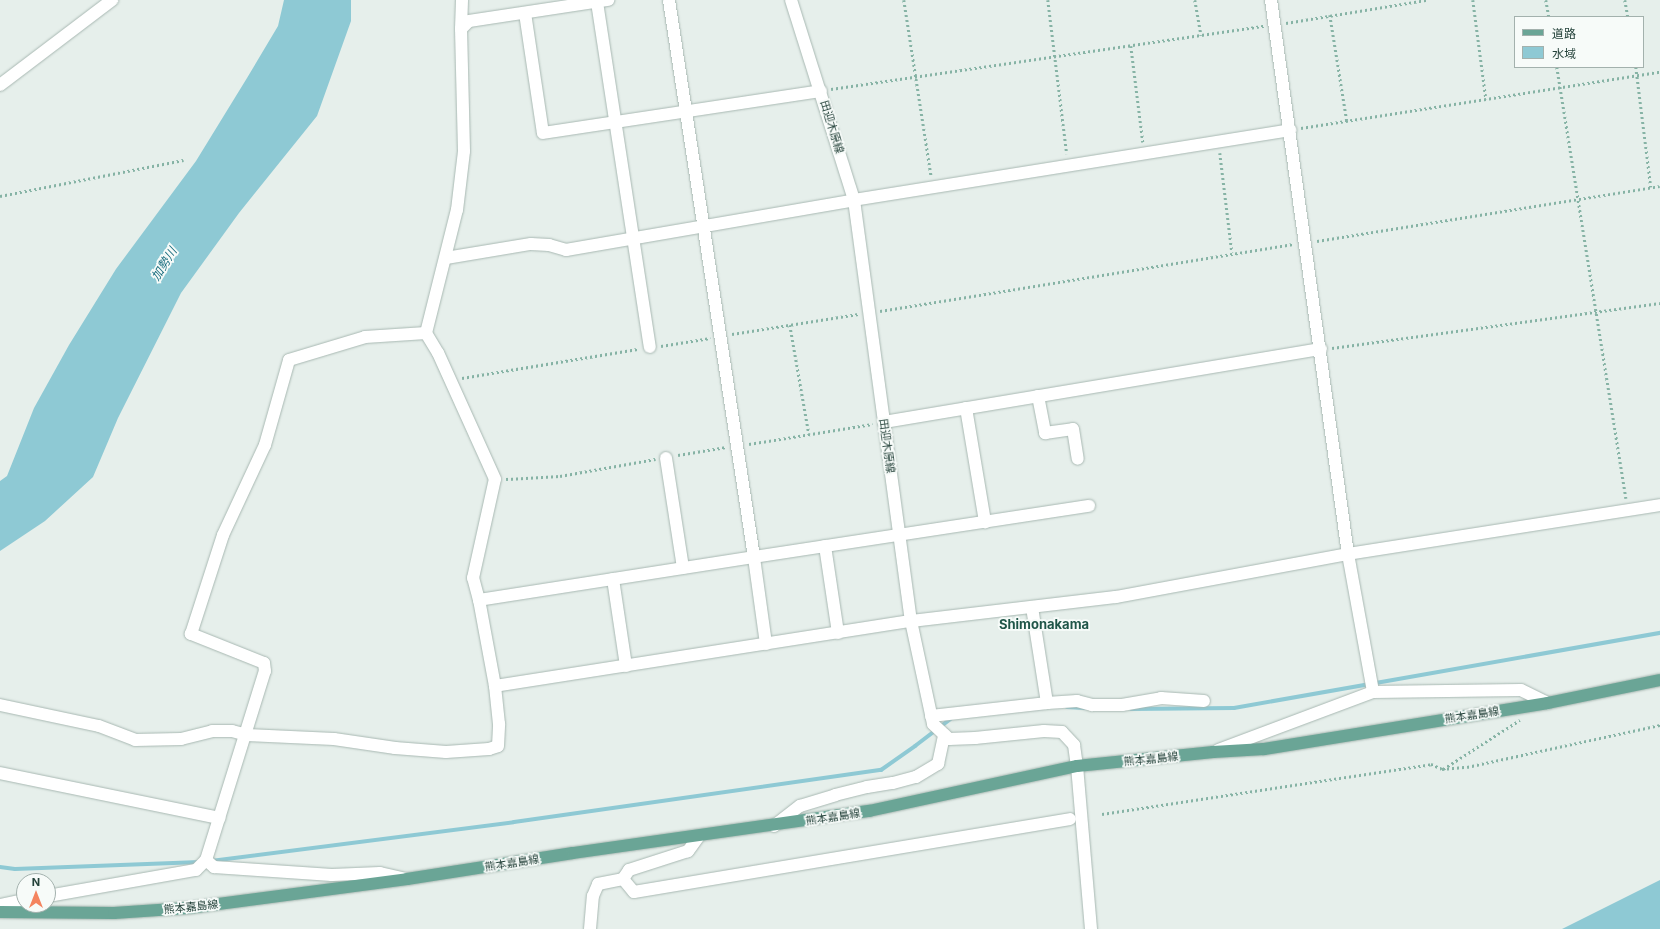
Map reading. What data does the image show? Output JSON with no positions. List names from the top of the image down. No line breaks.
{"streets":{"main road":["熊本嘉島線"],"street":["田迎木原線"]},"districts":["Shimonakama"],"water":["加勢川"],"legend":["道路","水域"],"north":"top"}
